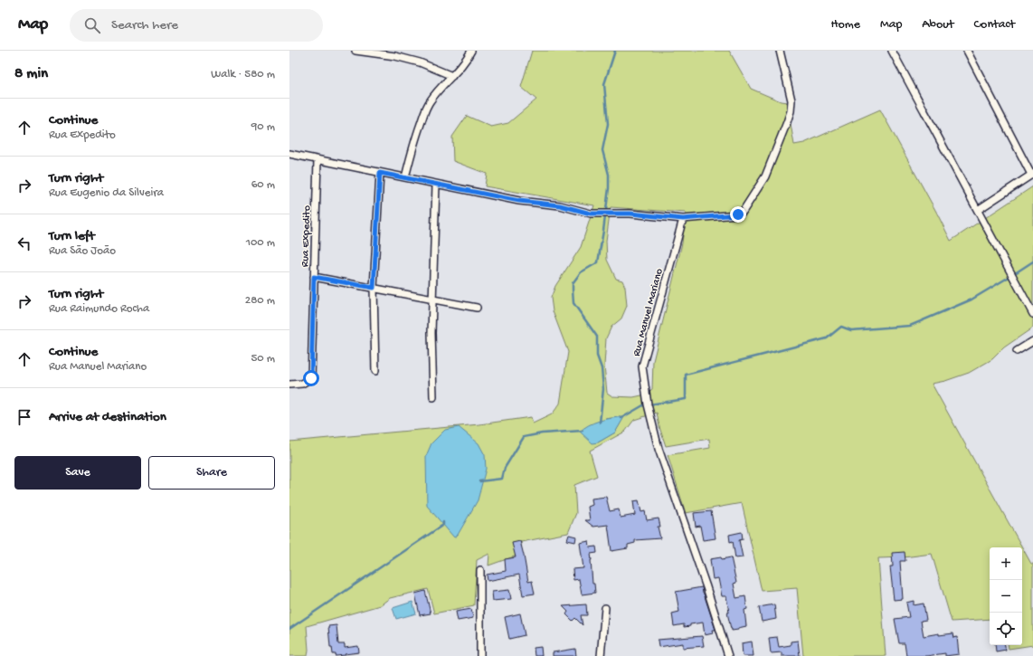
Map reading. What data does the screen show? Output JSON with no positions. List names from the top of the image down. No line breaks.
{"streets":{"street":["Rua Expedito","Rua Manuel Mariano"]},"page":{"header":"Map","search":"Search here","nav":["Home","Map","About","Contact"],"heading":["8 min","Walk · 580 m"],"list":[["Continue","Rua Expedito","90 m"],["Turn right","Rua Eugenio da Silveira","60 m"],["Turn left","Rua São João","100 m"],["Turn right","Rua Raimundo Rocha","280 m"],["Continue","Rua Manuel Mariano","50 m"],"Arrive at destination"],"buttons":["Save","Share"],"map_buttons":["+","−"]}}
